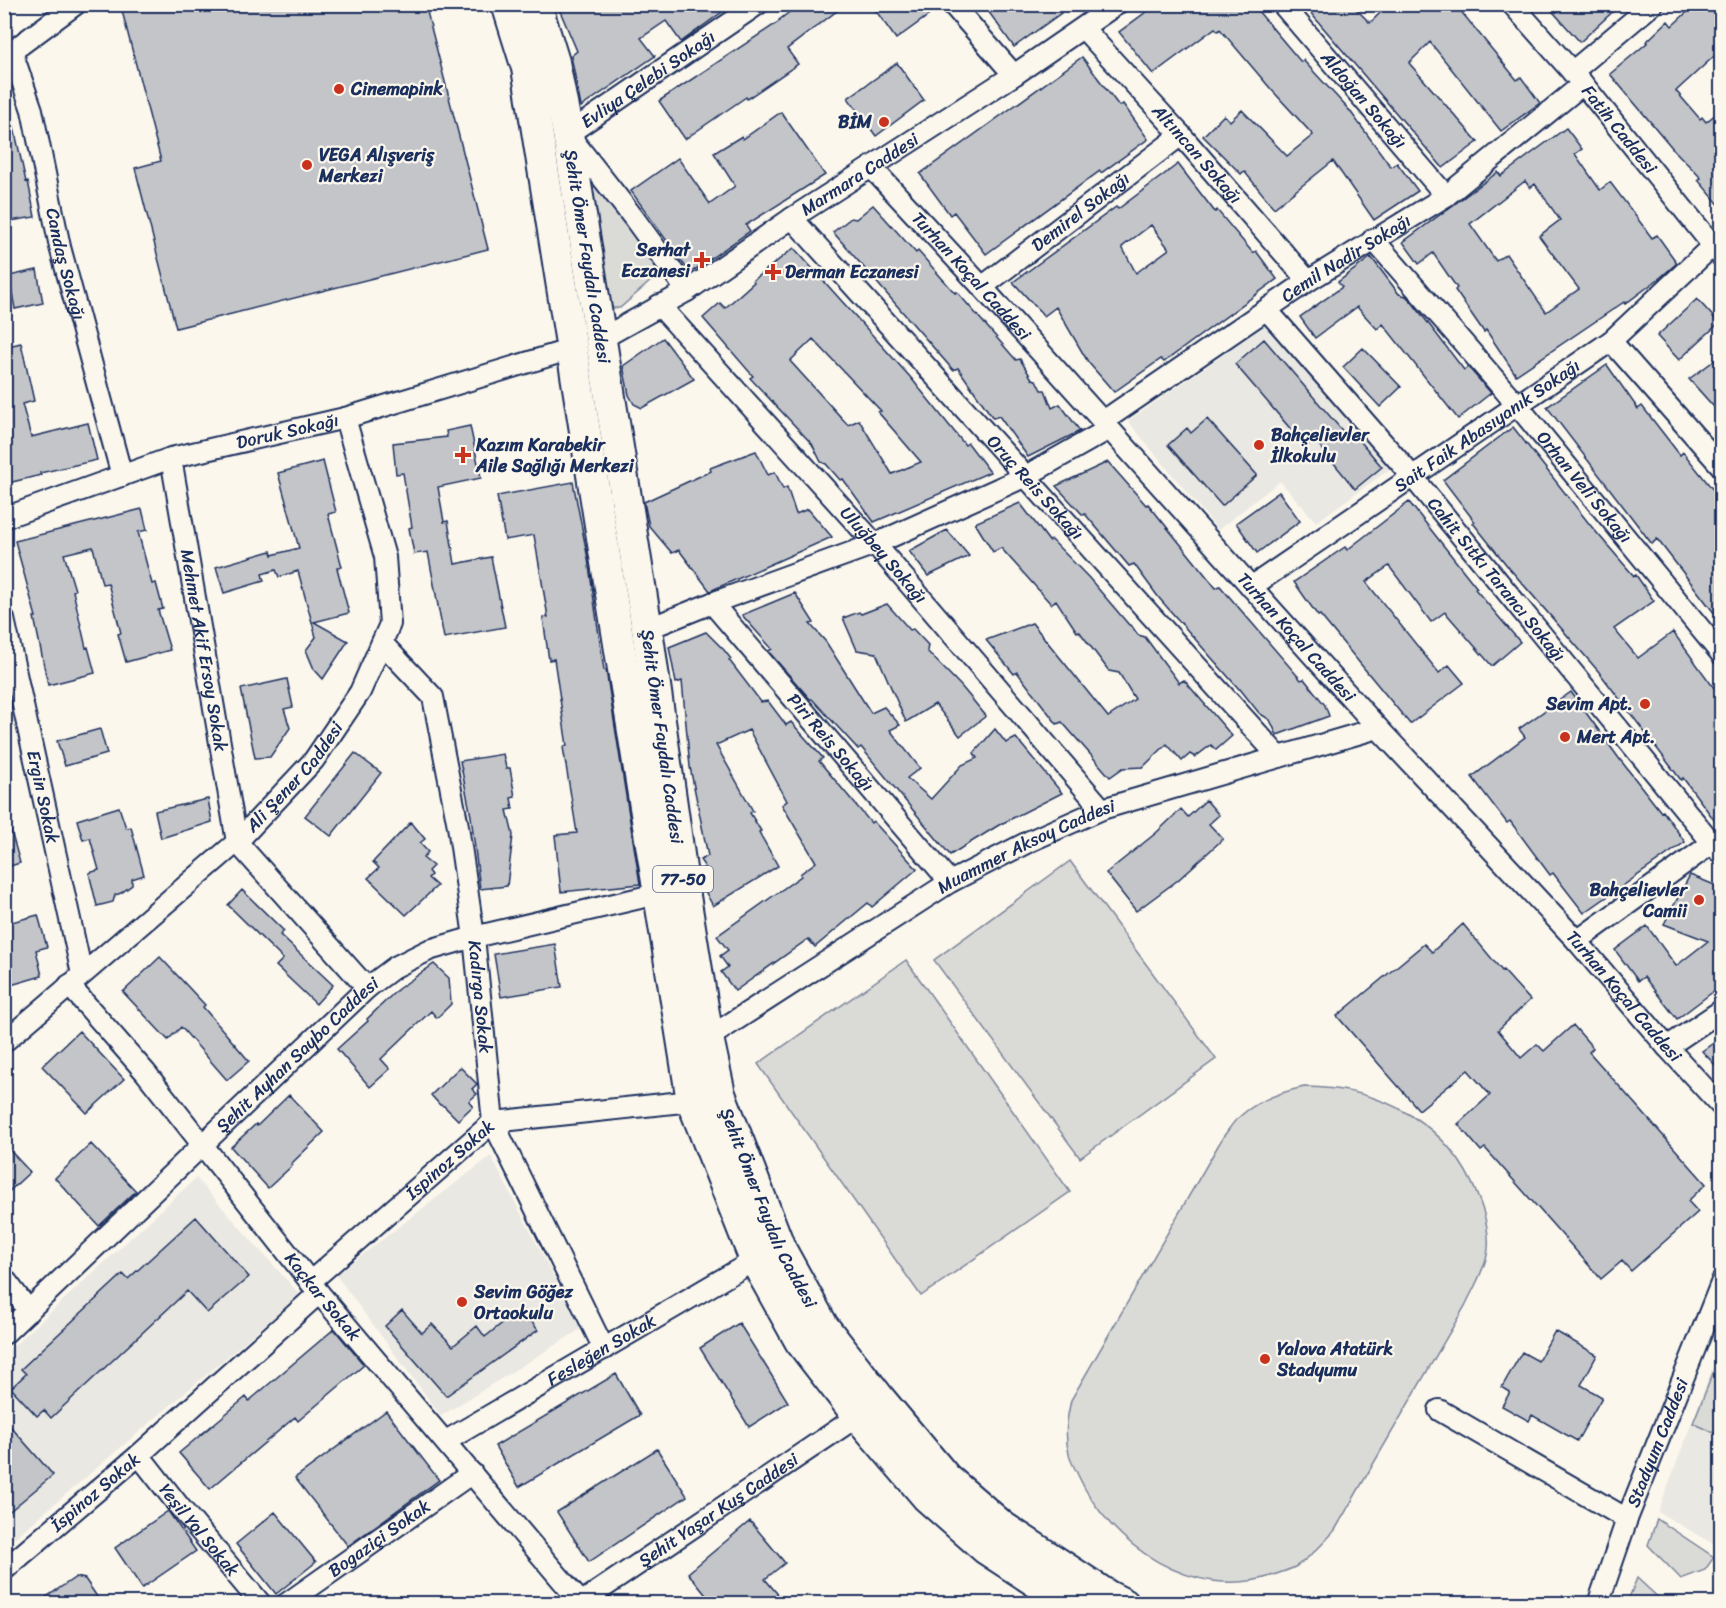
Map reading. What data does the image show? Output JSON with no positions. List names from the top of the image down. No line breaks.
{"streets":{"main road":["Şehit Ömer Faydalı Caddesi","77-50"],"street":["Evliya Çelebi Sokağı","Aldoğan Sokağı","Fatih Caddesi","Altıncan Sokağı","Marmara Caddesi","Demirel Sokağı","Cemil Nadir Sokağı","Candaş Sokağı","Turhan Koçal Caddesi","Sait Faik Abasıyanık Sokağı","Doruk Sokağı","Orhan Veli Sokağı","Oruç Reis Sokağı","Uluğbey Sokağı","Cahit Sıtkı Tarancı Sokağı","Mehmet Akif Ersoy Sokak","Piri Reis Sokağı","Ali Şener Caddesi","Ergin Sokak","Muammer Aksoy Caddesi","Kadırga Sokak","Şehit Ayhan Saybo Caddesi","İspinoz Sokak","Kaçkar Sokak","Fesleğen Sokak","Stadyum Caddesi","Şehit Yaşar Kuş Caddesi","Yeşil Yol Sokak","Bogaziçi Sokak"]},"crossings":[["Evliya Çelebi Sokağı","Şehit Ömer Faydalı Caddesi"],["Aldoğan Sokağı","Cemil Nadir Sokağı"],["Fatih Caddesi","Cemil Nadir Sokağı"],["Fatih Caddesi","Sait Faik Abasıyanık Sokağı"],["Altıncan Sokağı","Marmara Caddesi"],["Altıncan Sokağı","Demirel Sokağı"],["Altıncan Sokağı","Cemil Nadir Sokağı"],["Marmara Caddesi","Şehit Ömer Faydalı Caddesi"],["Marmara Caddesi","Turhan Koçal Caddesi"],["Marmara Caddesi","Doruk Sokağı"],["Marmara Caddesi","Oruç Reis Sokağı"],["Marmara Caddesi","Uluğbey Sokağı"],["Demirel Sokağı","Turhan Koçal Caddesi"],["Şehit Ömer Faydalı Caddesi","Cemil Nadir Sokağı"],["Şehit Ömer Faydalı Caddesi","Doruk Sokağı"],["Şehit Ömer Faydalı Caddesi","Muammer Aksoy Caddesi"],["Şehit Ömer Faydalı Caddesi","Şehit Ayhan Saybo Caddesi"],["Şehit Ömer Faydalı Caddesi","İspinoz Sokak"],["Şehit Ömer Faydalı Caddesi","Fesleğen Sokak"],["Şehit Ömer Faydalı Caddesi","Şehit Yaşar Kuş Caddesi"],["Cemil Nadir Sokağı","Turhan Koçal Caddesi"],["Cemil Nadir Sokağı","Orhan Veli Sokağı"],["Cemil Nadir Sokağı","Oruç Reis Sokağı"],["Cemil Nadir Sokağı","Uluğbey Sokağı"],["Cemil Nadir Sokağı","Cahit Sıtkı Tarancı Sokağı"],["Cemil Nadir Sokağı","Piri Reis Sokağı"],["Candaş Sokağı","Doruk Sokağı"],["Turhan Koçal Caddesi","Sait Faik Abasıyanık Sokağı"],["Turhan Koçal Caddesi","Muammer Aksoy Caddesi"],["Sait Faik Abasıyanık Sokağı","Orhan Veli Sokağı"],["Sait Faik Abasıyanık Sokağı","Cahit Sıtkı Tarancı Sokağı"],["Doruk Sokağı","Mehmet Akif Ersoy Sokak"],["Doruk Sokağı","Ali Şener Caddesi"],["Oruç Reis Sokağı","Muammer Aksoy Caddesi"],["Uluğbey Sokağı","Muammer Aksoy Caddesi"],["Mehmet Akif Ersoy Sokak","Ali Şener Caddesi"],["Piri Reis Sokağı","Muammer Aksoy Caddesi"],["Ali Şener Caddesi","Ergin Sokak"],["Ali Şener Caddesi","Kadırga Sokak"],["Ali Şener Caddesi","Kaçkar Sokak"],["Ergin Sokak","Kaçkar Sokak"],["Kadırga Sokak","Şehit Ayhan Saybo Caddesi"],["Kadırga Sokak","İspinoz Sokak"],["Kadırga Sokak","Fesleğen Sokak"],["Şehit Ayhan Saybo Caddesi","Kaçkar Sokak"],["İspinoz Sokak","Kaçkar Sokak"],["İspinoz Sokak","Yeşil Yol Sokak"],["Kaçkar Sokak","Fesleğen Sokak"],["Kaçkar Sokak","Şehit Yaşar Kuş Caddesi"],["Kaçkar Sokak","Bogaziçi Sokak"]],"places":{"other":["Cinemapink","BİM","VEGA Alışveriş Merkezi","Bahçelievler İlkokulu","Sevim Apt.","Mert Apt.","Bahçelievler Camii","Sevim Göğez Ortaokulu","Yalova Atatürk Stadyumu"],"health":["Serhat Eczanesi","Derman Eczanesi","Kazım Karabekir Aile Sağlığı Merkezi"]}}
